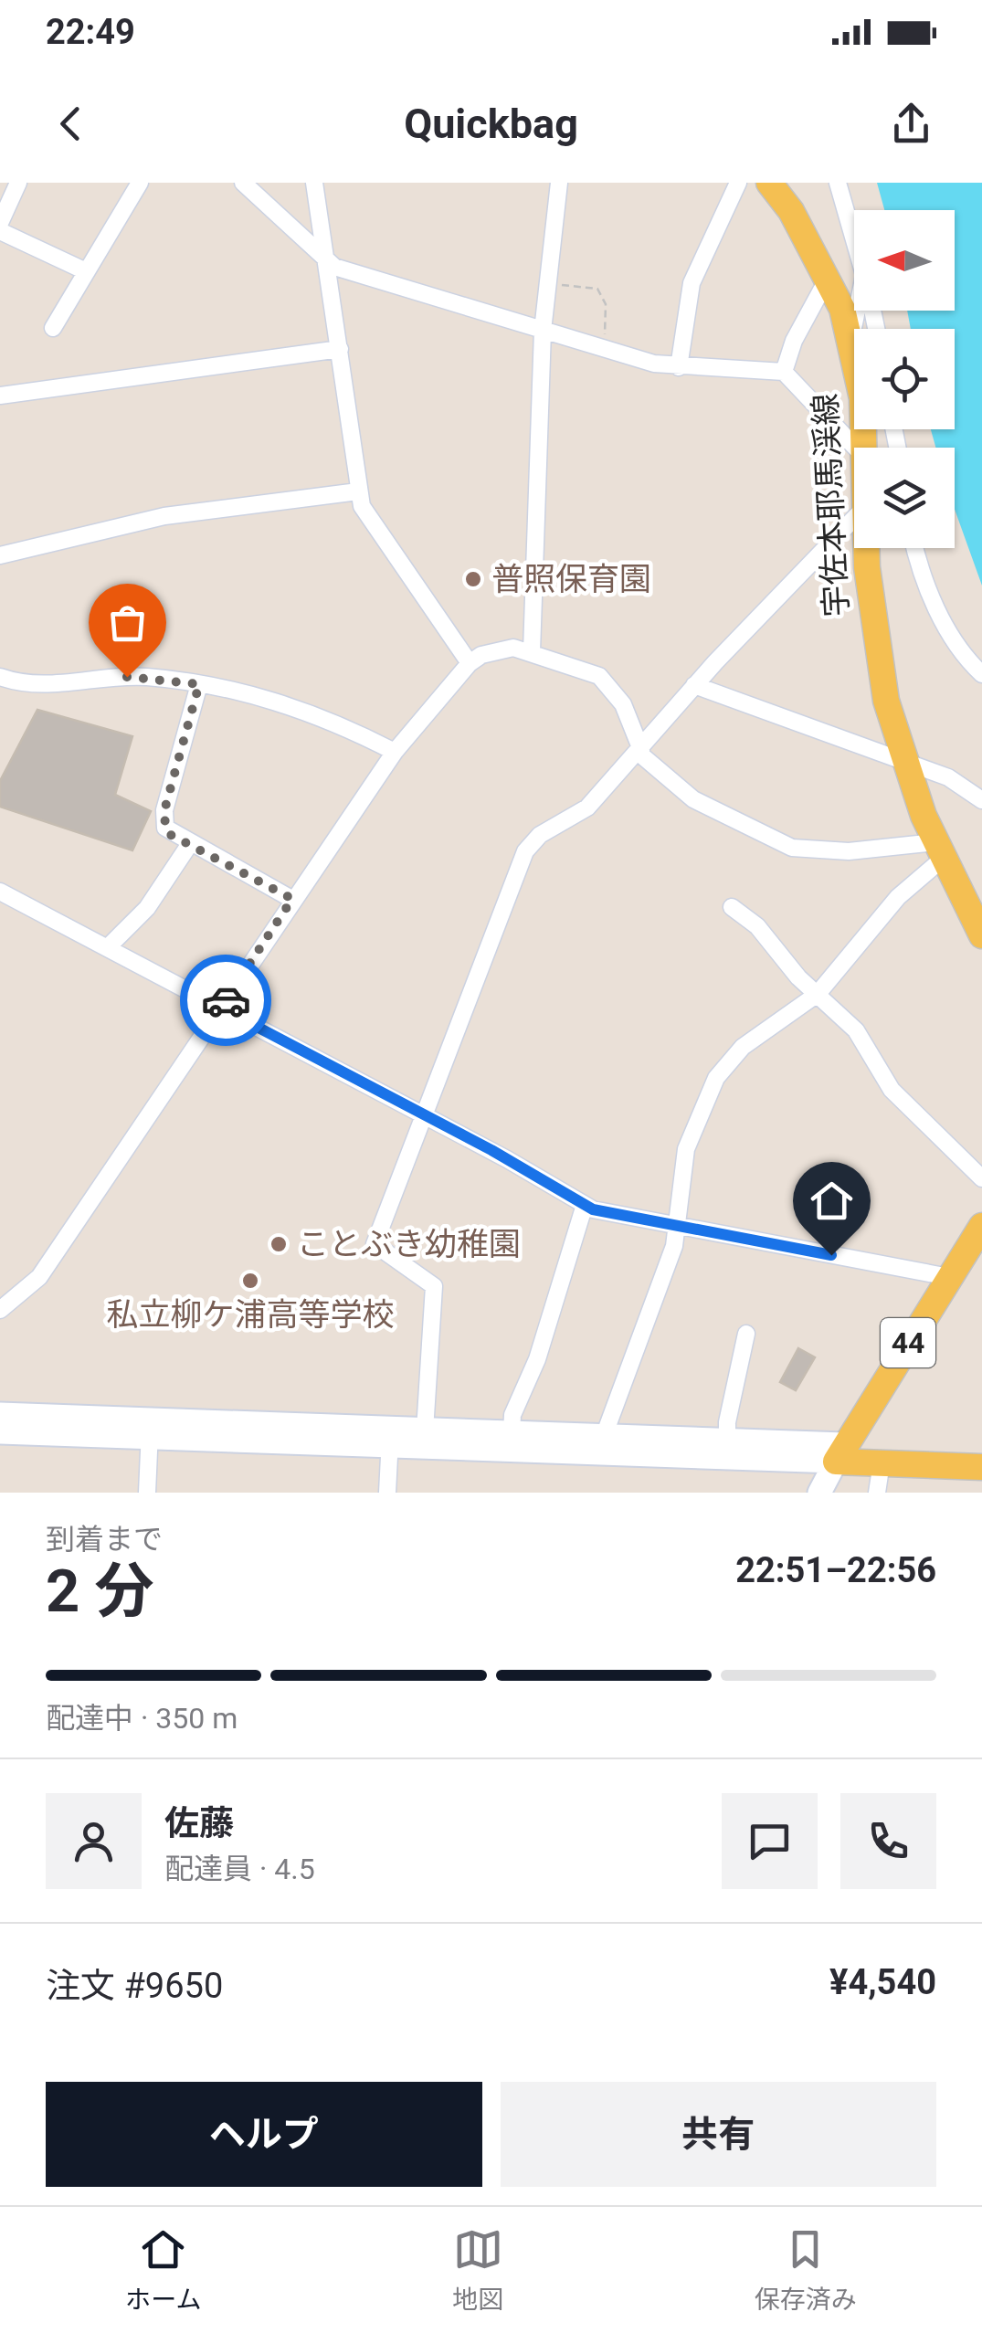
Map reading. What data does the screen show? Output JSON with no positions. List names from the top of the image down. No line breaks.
{"streets":{"main road":["宇佐本耶馬渓線","44"]},"places":["普照保育園","ことぶき幼稚園","私立柳ケ浦高等学校"],"north":"left","page":{"status":"22:49","header":"Quickbag","heading":["2 分","到着まで","22:51–22:56"],"panel":["佐藤","配達員 · 4.5","注文 #9650","¥4,540"],"bar":"配達中 · 350 m","buttons":["ヘルプ","共有"],"tabs":["ホーム","地図","保存済み"]}}
